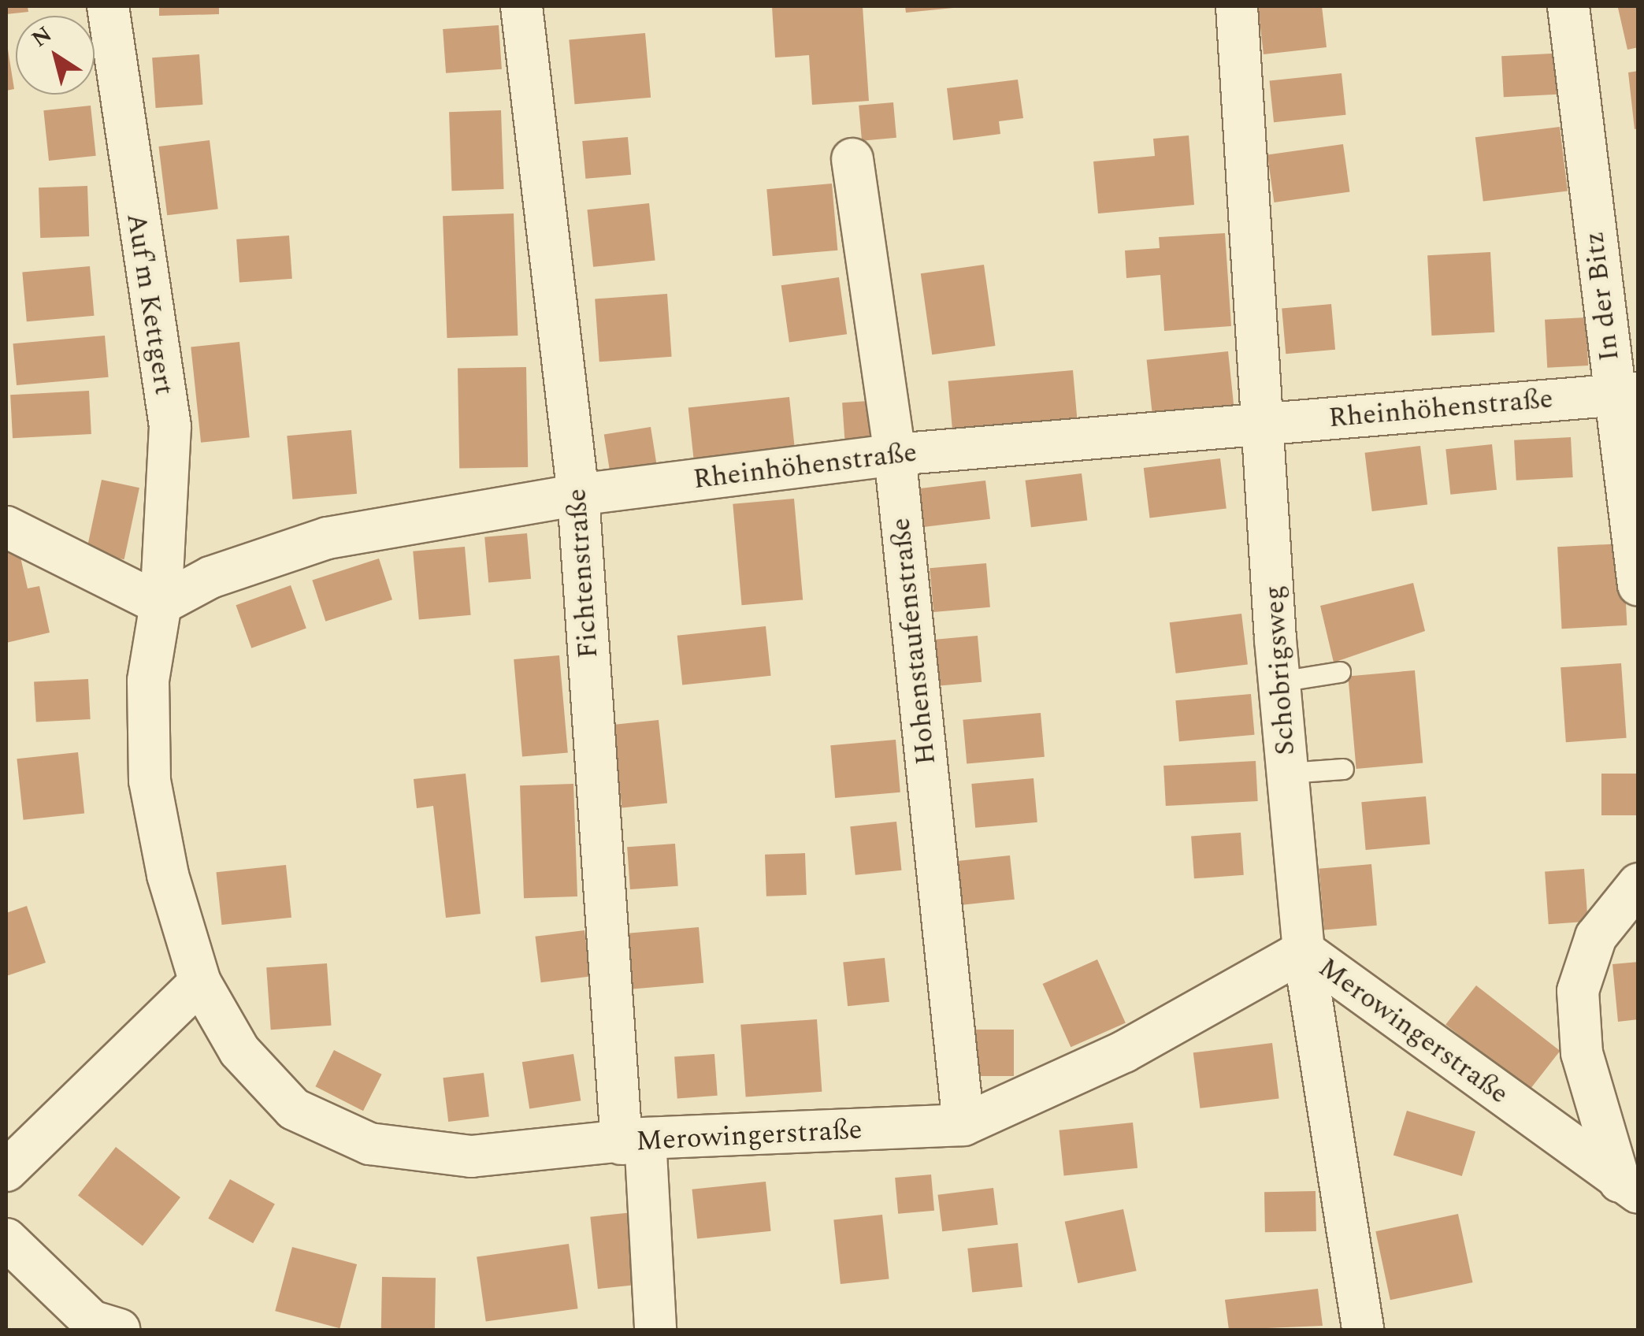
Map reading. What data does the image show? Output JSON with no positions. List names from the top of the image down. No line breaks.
{"streets":{"street":["In der Bitz","Auf'm Kettgert","Rheinhöhenstraße","Fichtenstraße","Hohenstaufenstraße","Schobrigsweg","Merowingerstraße"]},"crossings":[["In der Bitz","Rheinhöhenstraße"],["Auf'm Kettgert","Rheinhöhenstraße"],["Auf'm Kettgert","Merowingerstraße"],["Rheinhöhenstraße","Fichtenstraße"],["Rheinhöhenstraße","Hohenstaufenstraße"],["Rheinhöhenstraße","Schobrigsweg"],["Rheinhöhenstraße","Merowingerstraße"],["Fichtenstraße","Merowingerstraße"],["Hohenstaufenstraße","Merowingerstraße"],["Schobrigsweg","Merowingerstraße"]],"north":"top left"}
